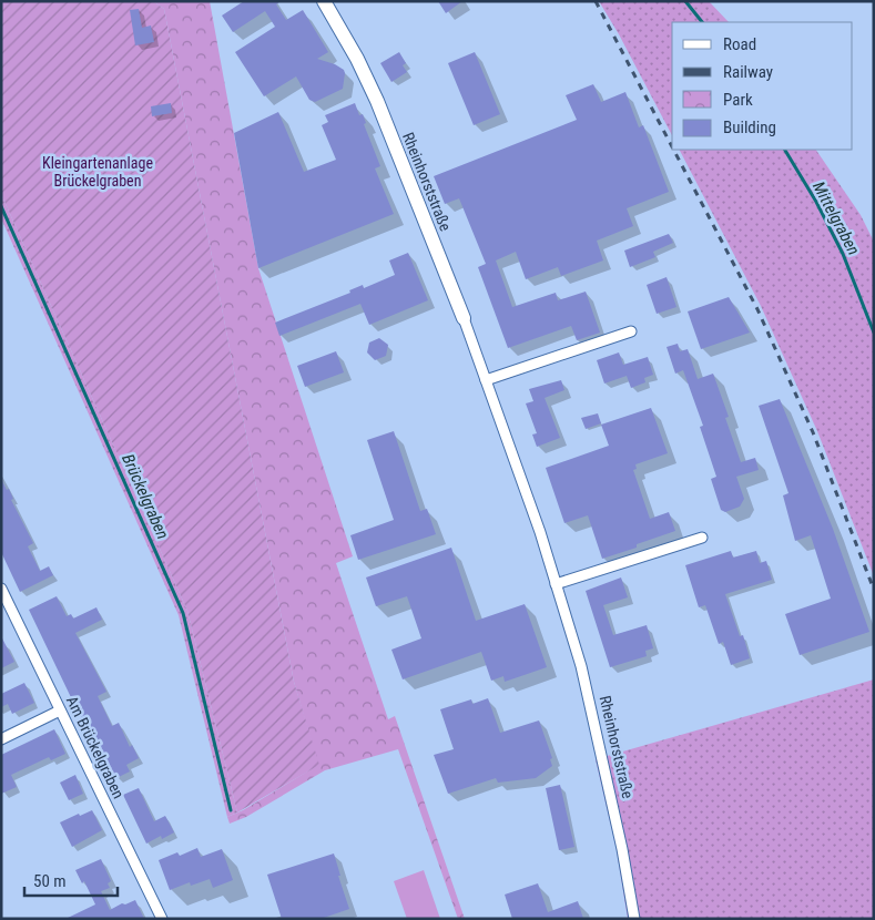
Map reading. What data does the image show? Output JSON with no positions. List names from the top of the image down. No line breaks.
{"streets":{"street":["Rheinhorststraße","Am Brückelgraben"]},"water":["Mittelgraben","Brückelgraben"],"parks":["Kleingartenanlage Brückelgraben"],"legend":["Road","Railway","Park","Building"],"scale_bar":"50 m"}
